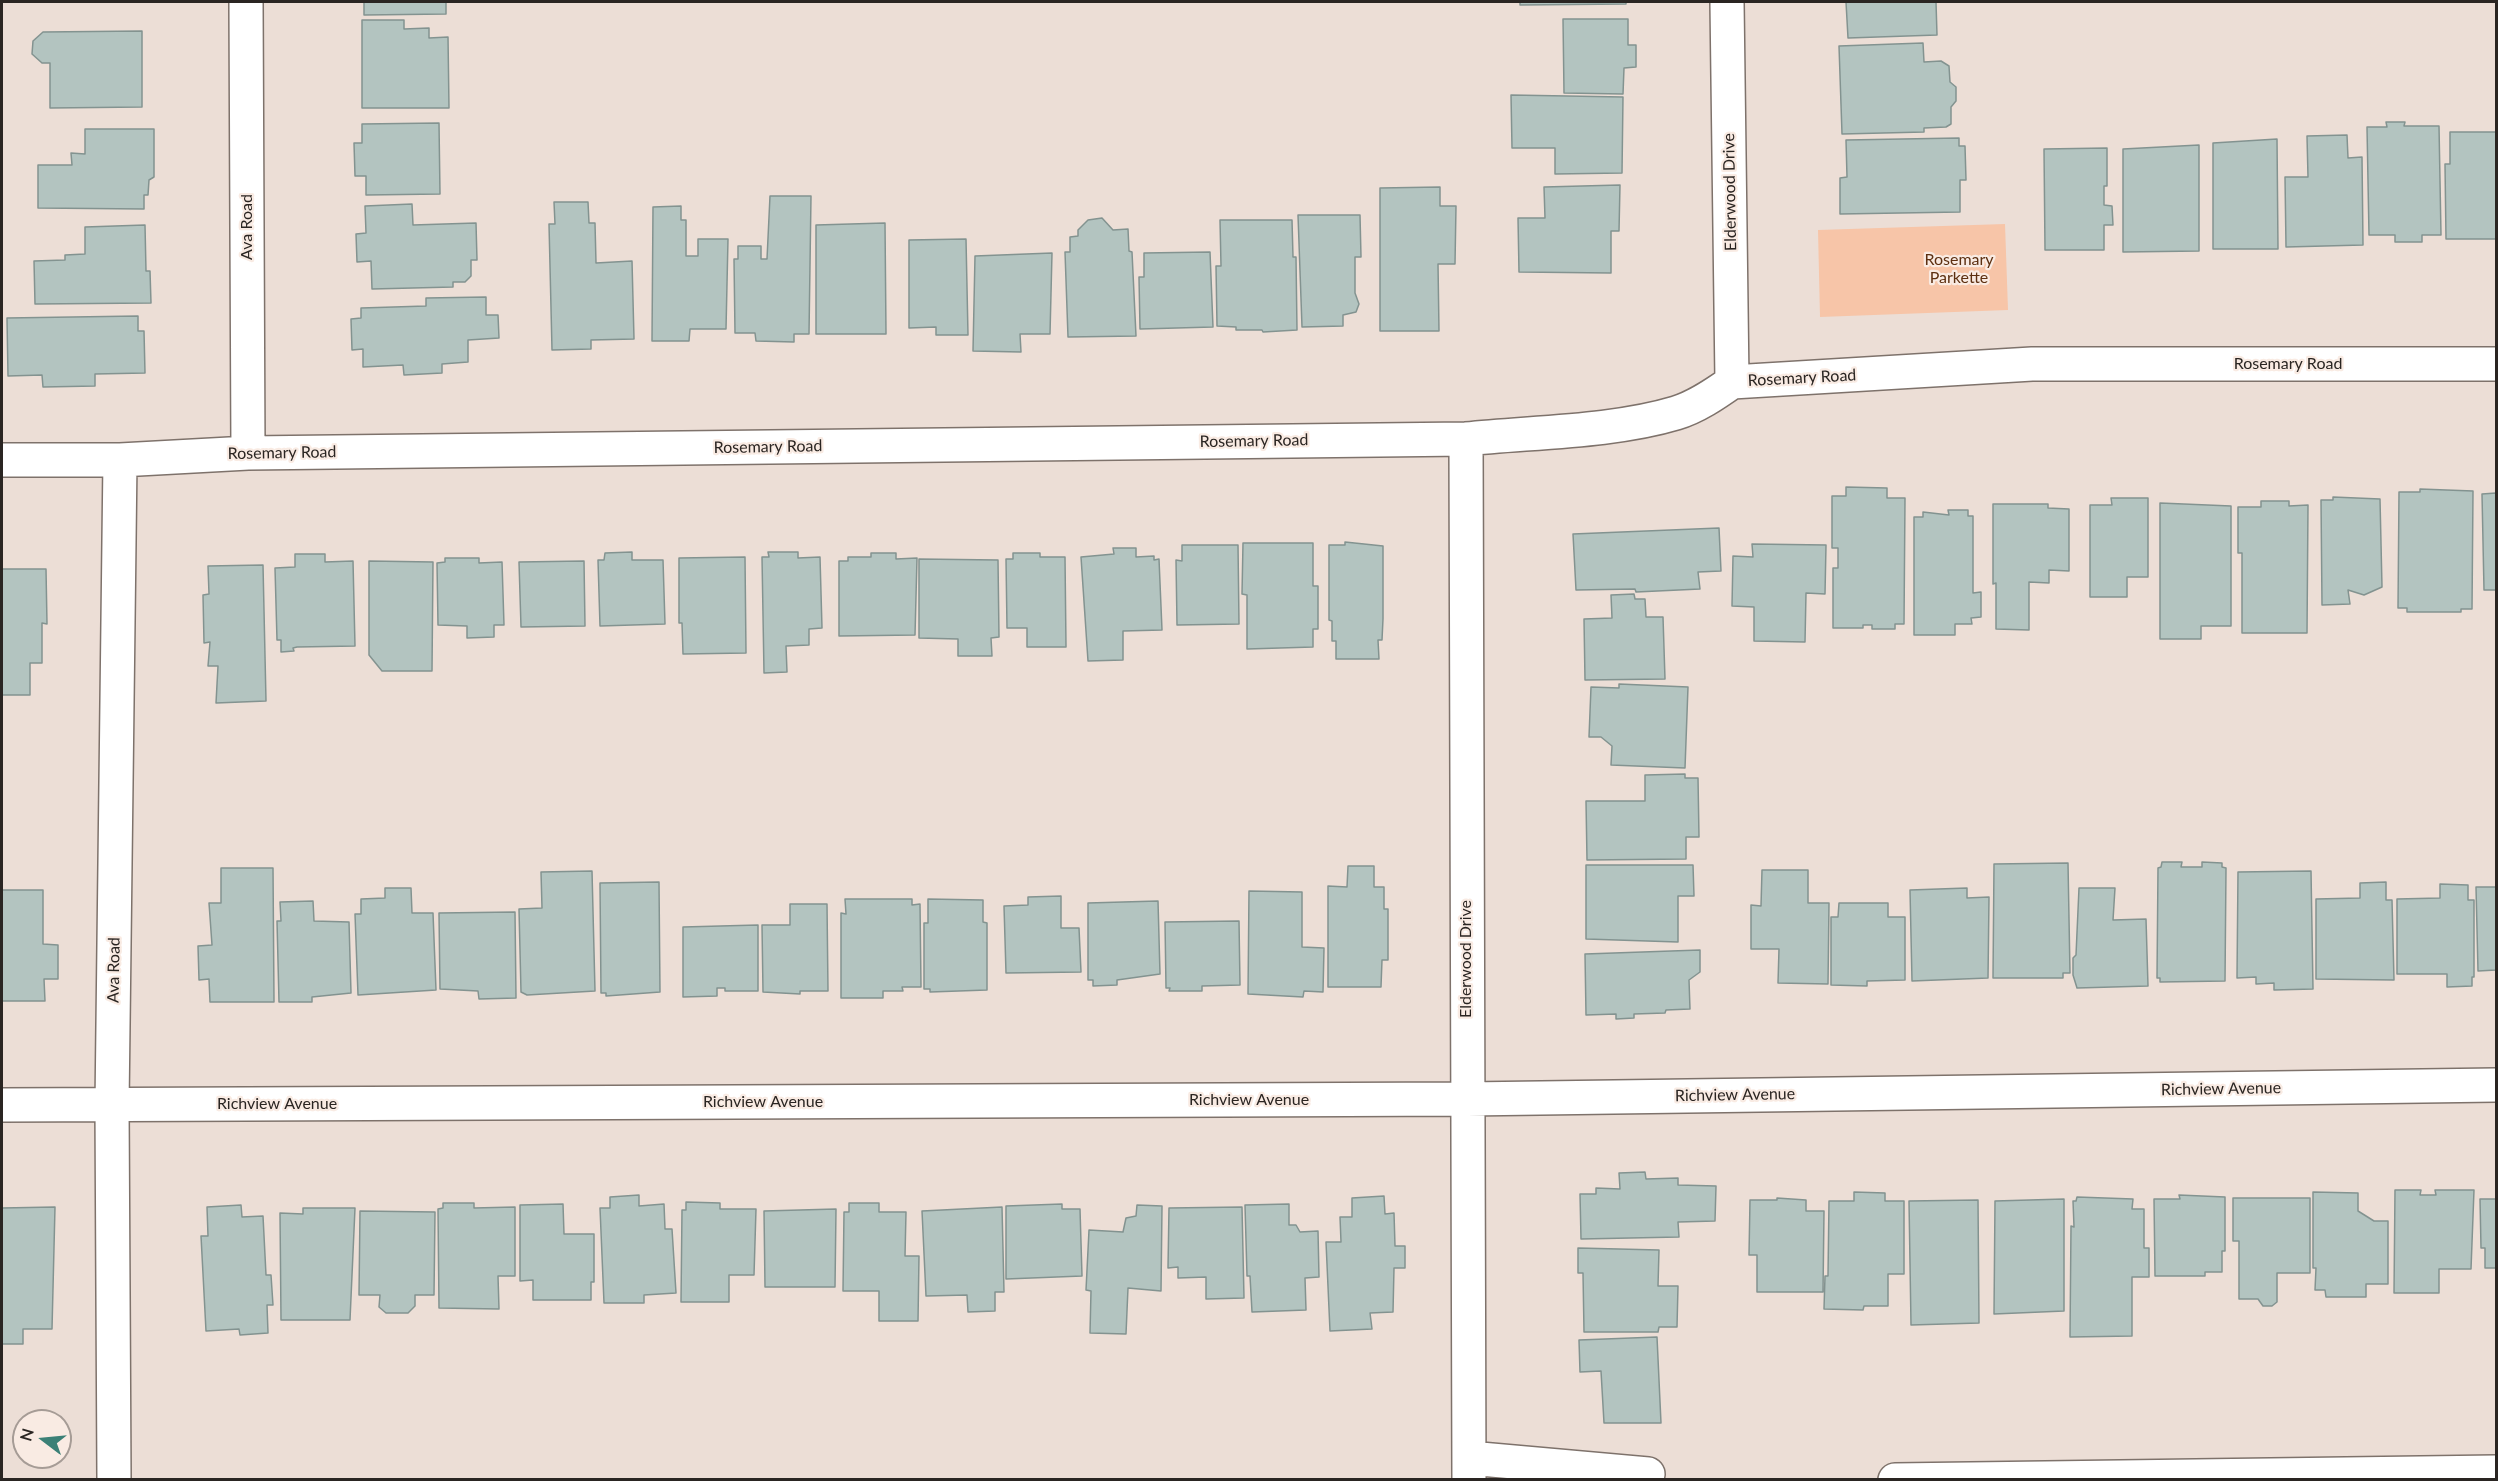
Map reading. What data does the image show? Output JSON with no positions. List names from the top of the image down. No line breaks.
{"streets":{"street":["Elderwood Drive","Ava Road","Rosemary Road","Richview Avenue"]},"crossings":[["Elderwood Drive","Rosemary Road"],["Elderwood Drive","Richview Avenue"],["Ava Road","Rosemary Road"],["Ava Road","Richview Avenue"]],"parks":["Rosemary Parkette"],"north":"left"}
